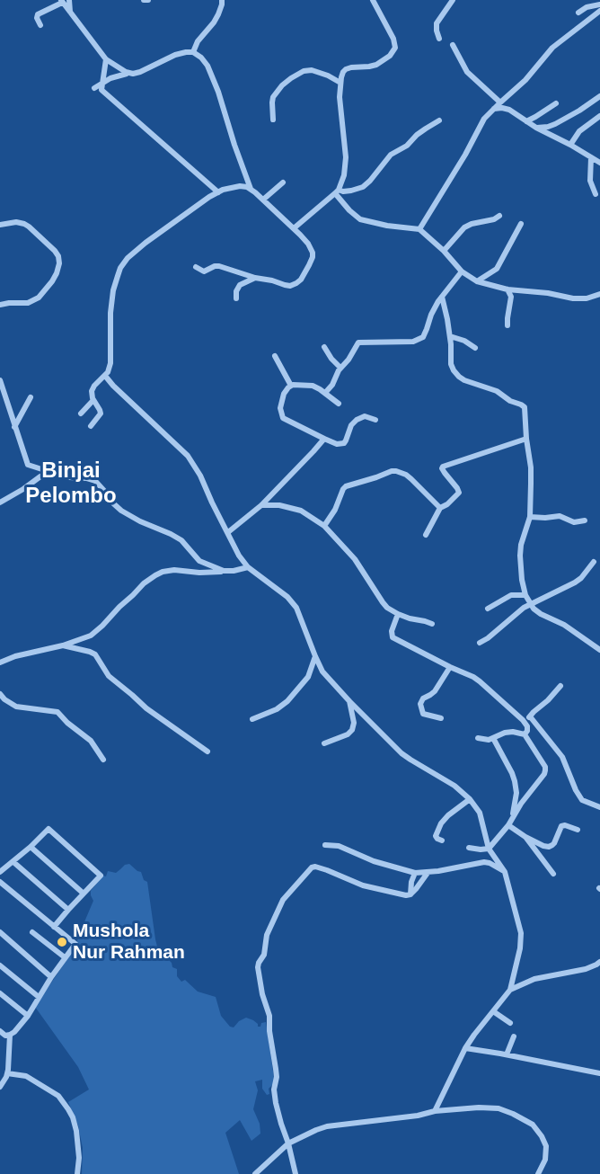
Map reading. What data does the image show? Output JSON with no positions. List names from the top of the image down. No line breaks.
{"districts":["Binjai Pelombo"],"places":["Mushola Nur Rahman"]}
